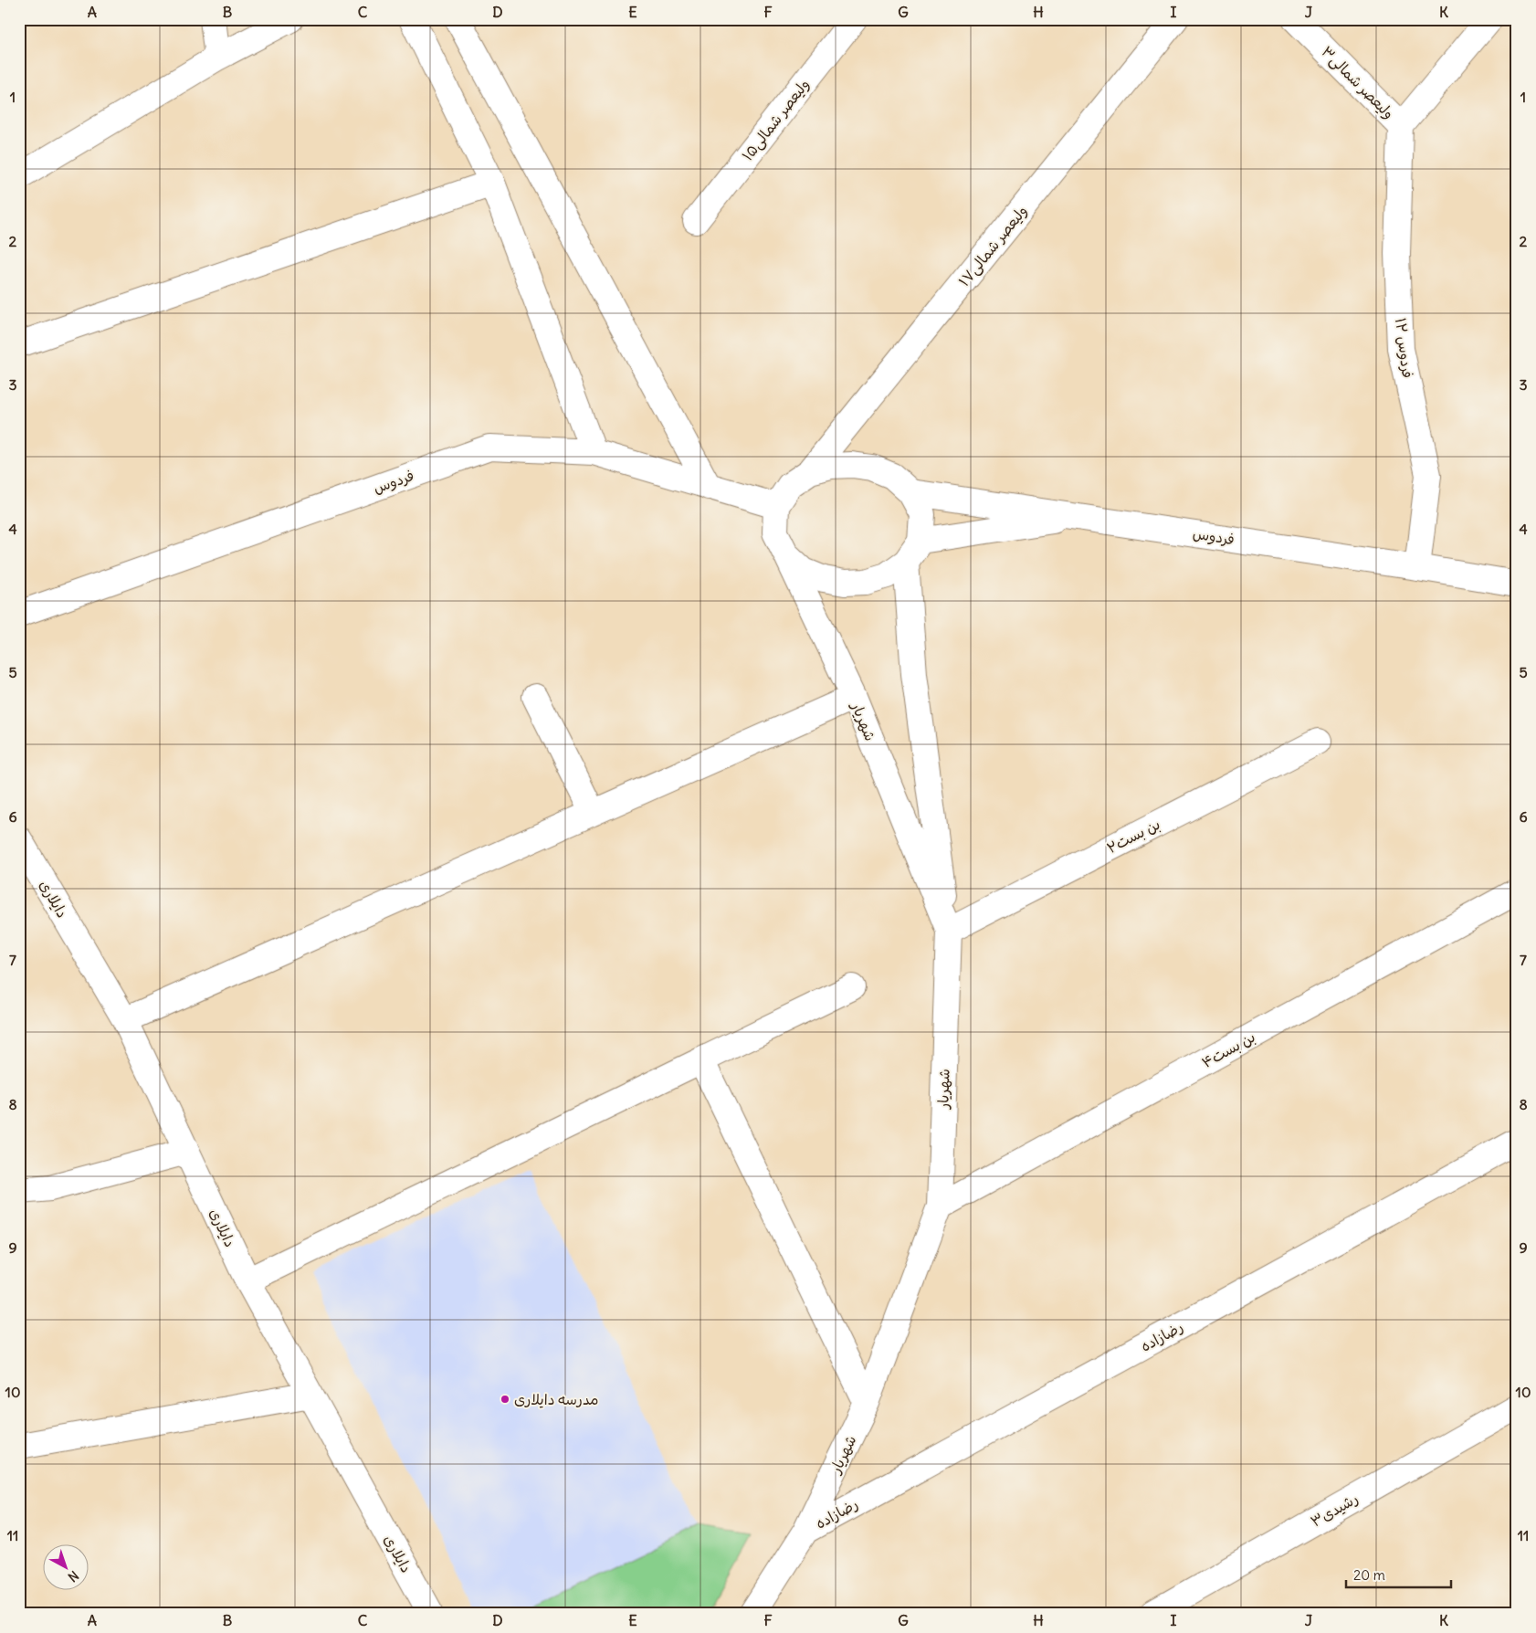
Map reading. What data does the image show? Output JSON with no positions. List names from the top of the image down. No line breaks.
{"streets":{"street":["ولیعصر شمالی۳","ولیعصر شمالی۱۵","ولیعصر شمالی۱۷","فردوس ۱۲","فردوس","شهریار","بن بست۲","دایلاری","بن بست۴","رضازاده","رشیدی۳"]},"crossings":[["ولیعصر شمالی۳","فردوس ۱۲"],["ولیعصر شمالی۱۷","فردوس"],["ولیعصر شمالی۱۷","شهریار"],["فردوس ۱۲","فردوس"],["فردوس","شهریار"],["شهریار","بن بست۲"],["شهریار","بن بست۴"],["شهریار","رضازاده"]],"places":["مدرسه دایلاری"],"scale_bar":"20 m","north":"bottom right","grid":{"columns":["A","B","C","D","E","F","G","H","I","J","K"],"rows":["1","2","3","4","5","6","7","8","9","10","11"]}}
